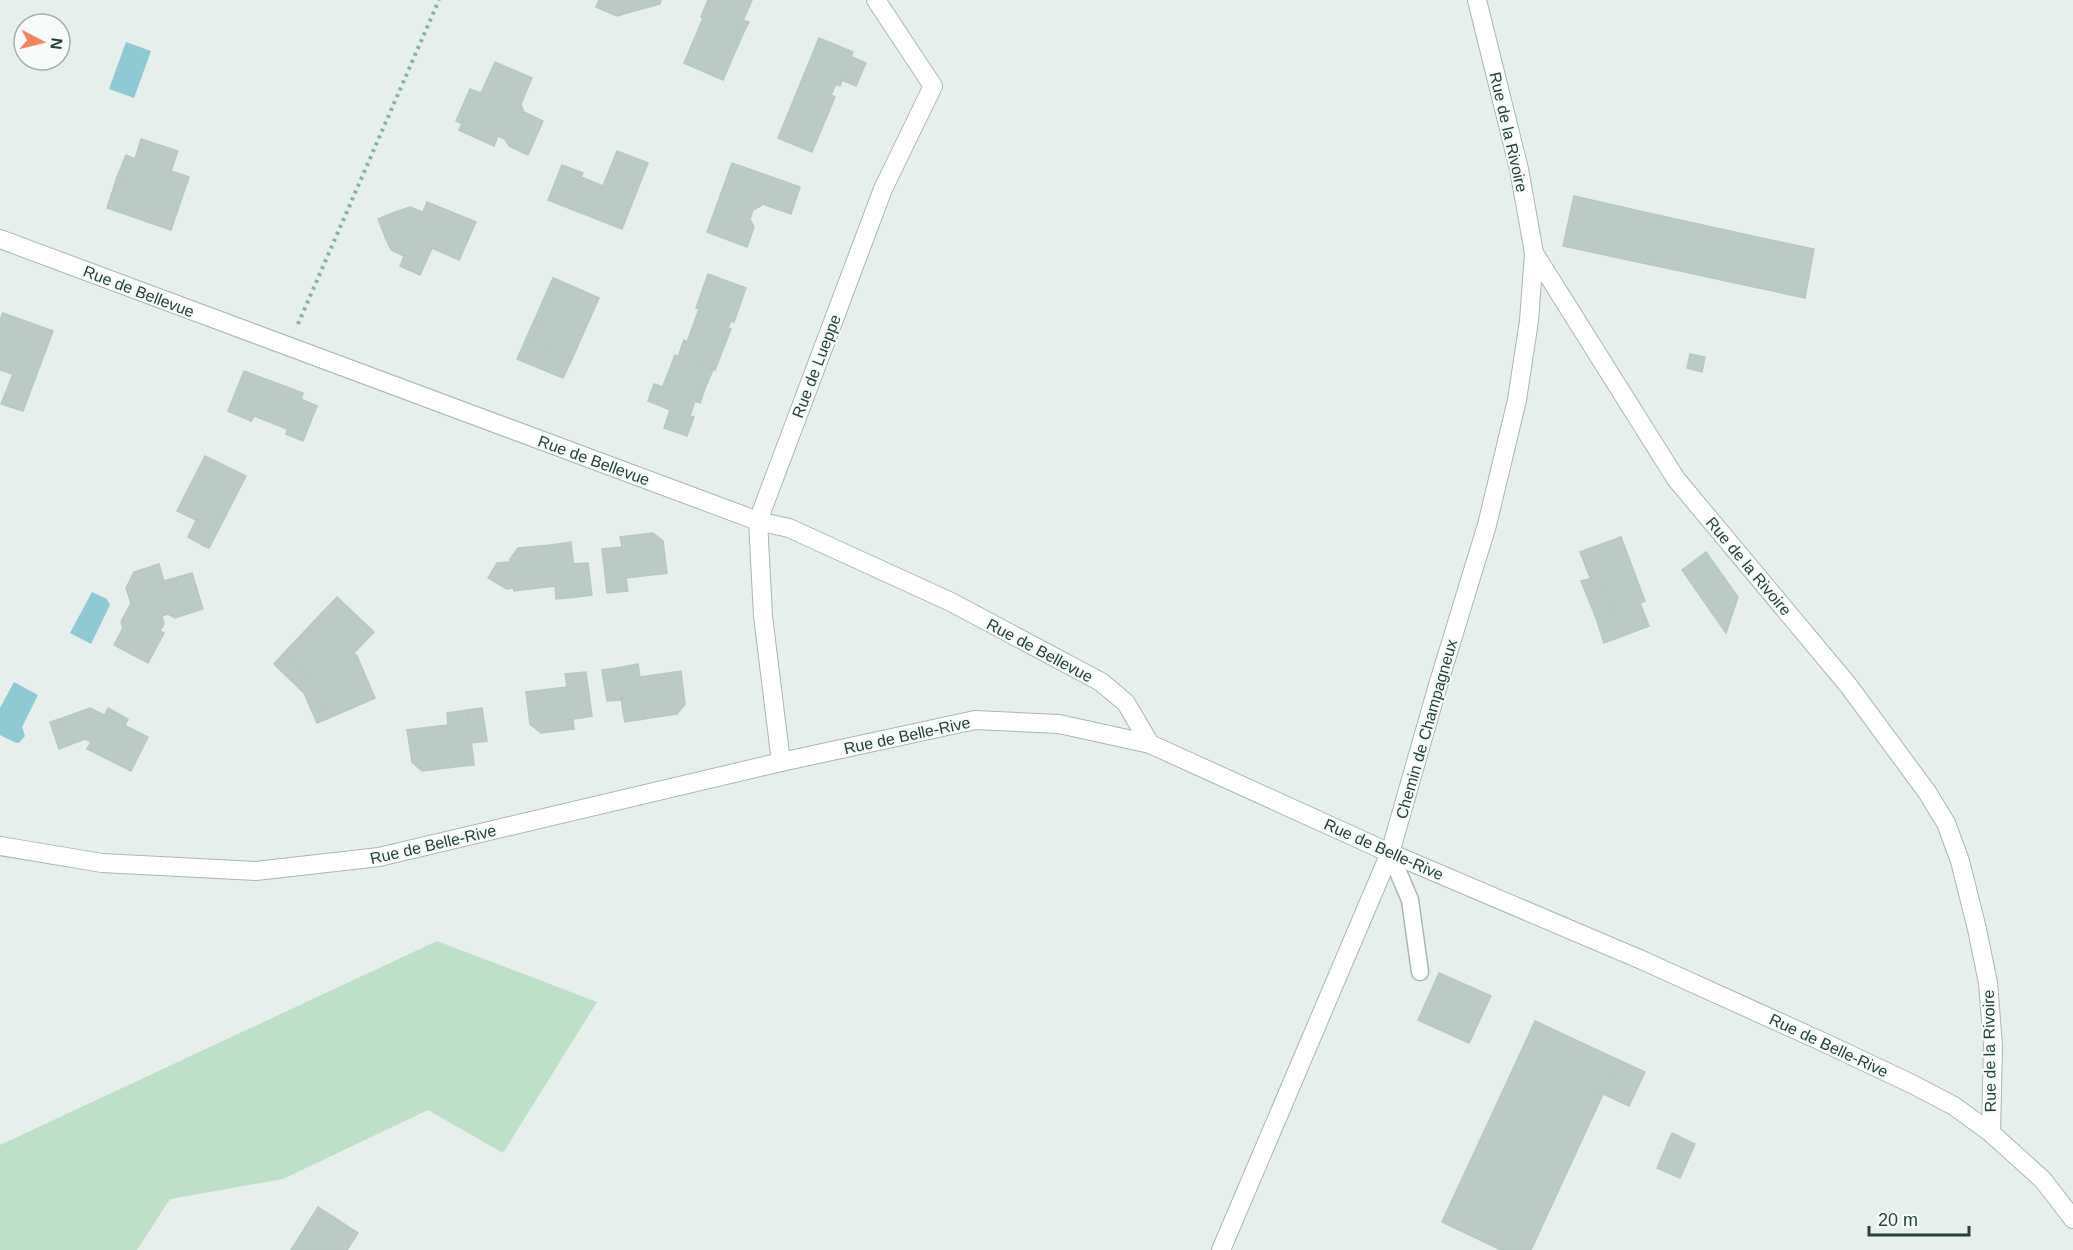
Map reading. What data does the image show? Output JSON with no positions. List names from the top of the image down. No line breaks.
{"streets":{"street":["Rue de la Rivoire","Rue de Bellevue","Rue de Lueppe","Chemin de Champagneux","Rue de Belle-Rive"]},"crossings":[["Rue de la Rivoire","Chemin de Champagneux"],["Rue de la Rivoire","Rue de Belle-Rive"],["Rue de Bellevue","Rue de Lueppe"],["Rue de Bellevue","Rue de Belle-Rive"],["Rue de Lueppe","Rue de Belle-Rive"],["Chemin de Champagneux","Rue de Belle-Rive"]],"scale_bar":"20 m","north":"right"}
